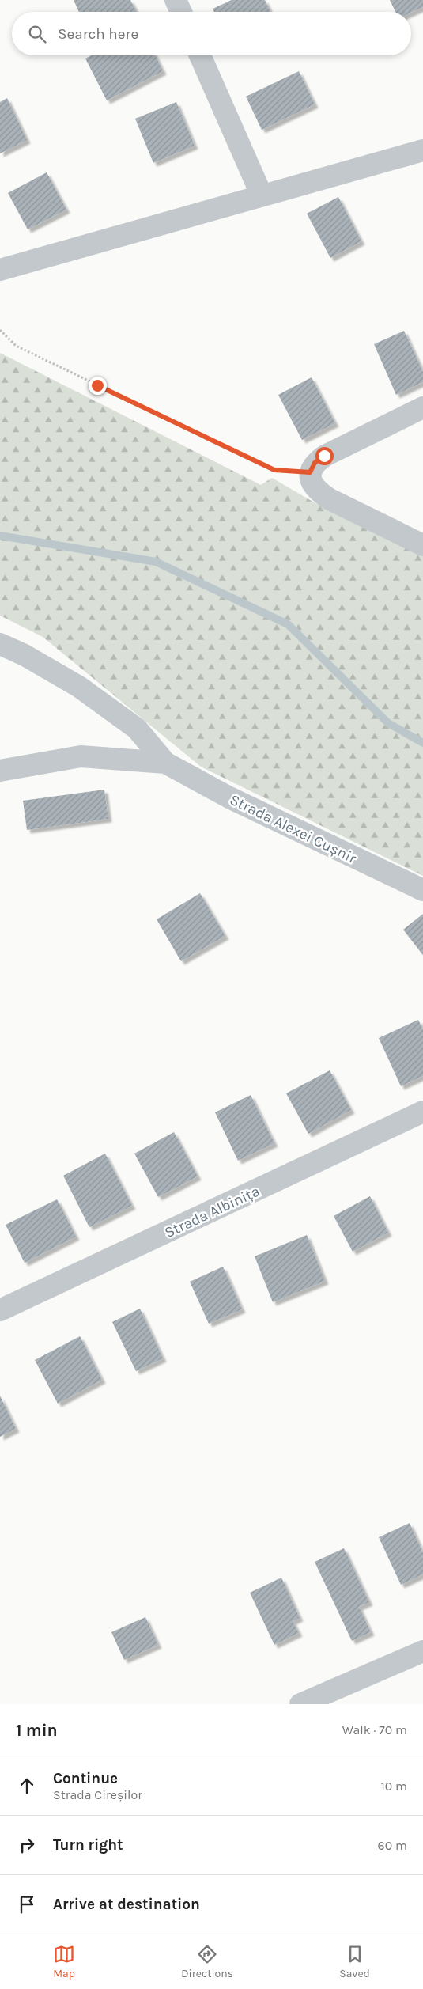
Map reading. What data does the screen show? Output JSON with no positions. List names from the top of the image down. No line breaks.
{"streets":{"street":["Strada Alexei Cușnir","Strada Albinița"]},"page":{"search":"Search here","heading":["1 min","Walk · 70 m"],"list":[["Continue","Strada Cireșilor","10 m"],["Turn right","60 m"],"Arrive at destination"],"nav":["Map","Directions","Saved"]}}
